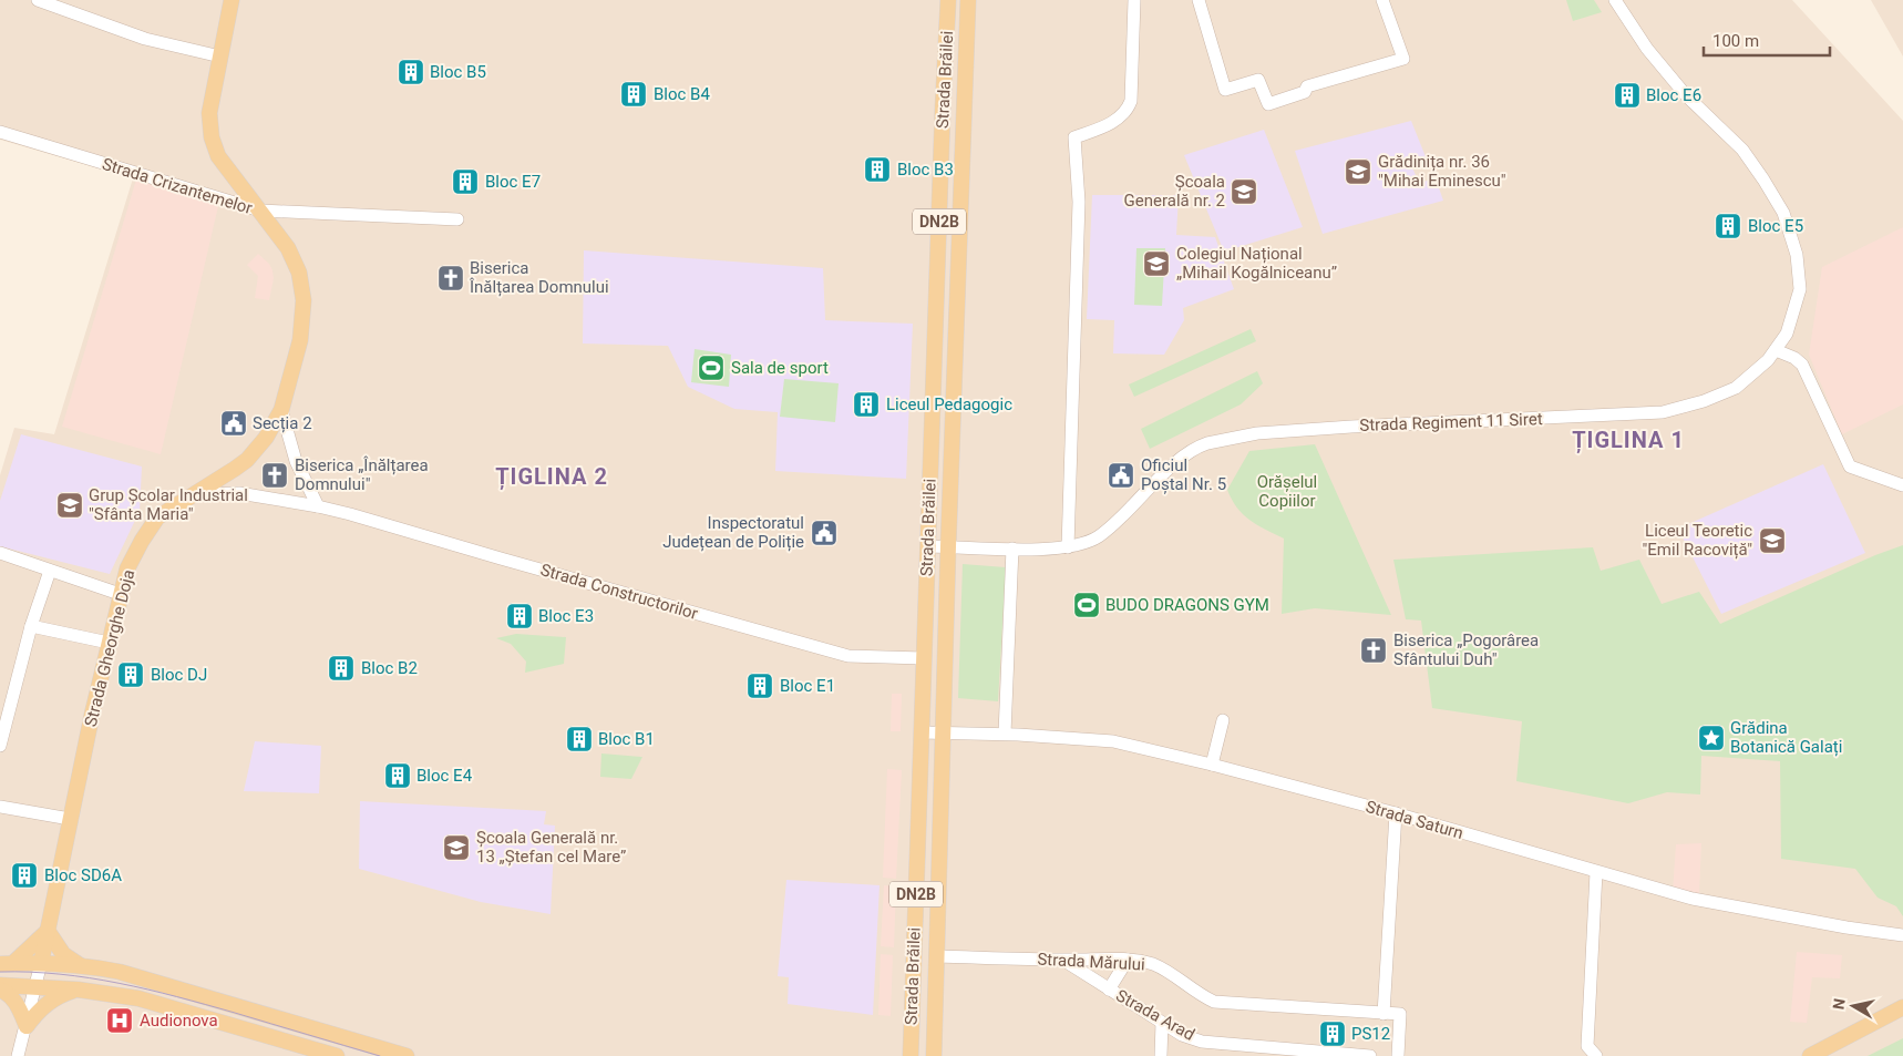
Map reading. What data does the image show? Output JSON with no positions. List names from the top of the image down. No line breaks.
{"streets":{"main road":["Strada Brăilei","DN2B","Strada Gheorghe Doja"],"street":["Strada Crizantemelor","Strada Regiment 11 Siret","Strada Constructorilor","Strada Saturn","Strada Mărului","Strada Arad"]},"crossings":[["Strada Brăilei","Strada Regiment 11 Siret"],["Strada Brăilei","Strada Constructorilor"],["Strada Brăilei","Strada Saturn"],["Strada Brăilei","Strada Mărului"],["Strada Crizantemelor","Strada Gheorghe Doja"],["Strada Constructorilor","Strada Gheorghe Doja"],["Strada Mărului","Strada Arad"]],"districts":["ȚIGLINA 1","ȚIGLINA 2"],"parks":["Orășelul Copiilor"],"places":{"building":["Bloc B5","Bloc B4","Bloc E6","Bloc B3","Bloc E7","Bloc E5","Liceul Pedagogic","Bloc E3","Bloc B2","Bloc DJ","Bloc E1","Bloc B1","Bloc E4","Bloc SD6A","PS12"],"school or university":["Grădinița nr. 36 \"Mihai Eminescu\"","Școala Generală nr. 2","Colegiul Național „Mihail Kogălniceanu”","Grup Școlar Industrial \"Sfânta Maria\"","Liceul Teoretic \"Emil Racoviță\"","Școala Generală nr. 13 „Ștefan cel Mare”"],"church":["Biserica Înălțarea Domnului","Biserica „Înălțarea Domnului\"","Biserica „Pogorârea Sfântului Duh\""],"sports":["Sala de sport","BUDO DRAGONS GYM"],"public building":["Secția 2","Oficiul Poștal Nr. 5","Inspectoratul Județean de Poliție"],"place":["Grădina Botanică Galați"],"hospital":["Audionova"]},"scale_bar":"100 m","north":"left"}
